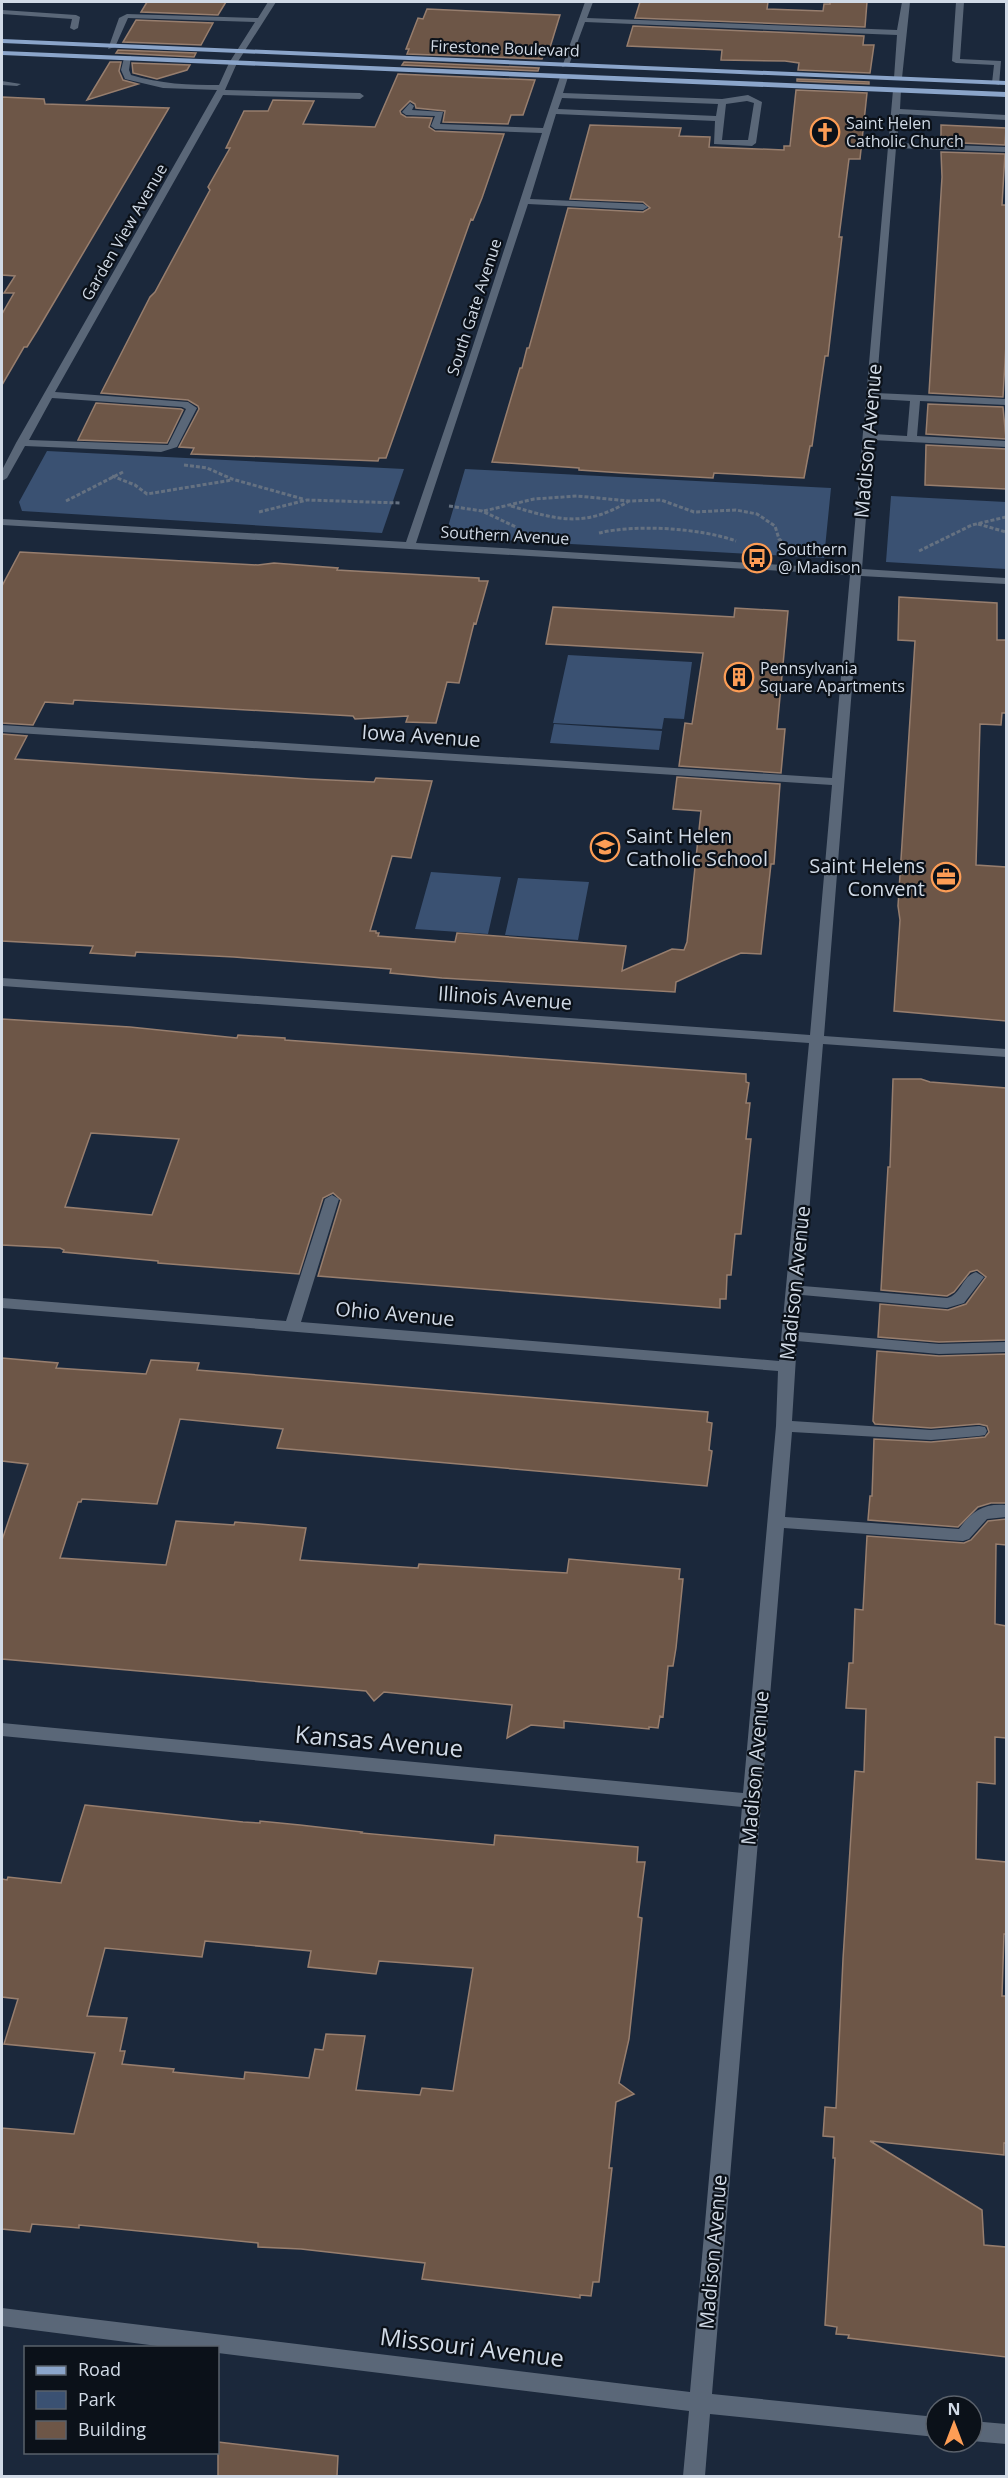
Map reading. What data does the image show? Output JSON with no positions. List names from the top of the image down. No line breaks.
{"streets":{"main road":["Firestone Boulevard"],"street":["Garden View Avenue","South Gate Avenue","Madison Avenue","Southern Avenue","Iowa Avenue","Illinois Avenue","Ohio Avenue","Kansas Avenue","Missouri Avenue"]},"crossings":[["Firestone Boulevard","Garden View Avenue"],["Firestone Boulevard","South Gate Avenue"],["Firestone Boulevard","Madison Avenue"],["South Gate Avenue","Southern Avenue"],["Madison Avenue","Southern Avenue"],["Madison Avenue","Iowa Avenue"],["Madison Avenue","Illinois Avenue"],["Madison Avenue","Ohio Avenue"],["Madison Avenue","Kansas Avenue"],["Madison Avenue","Missouri Avenue"]],"places":{"church":["Saint Helen Catholic Church"],"bus stop":["Southern @ Madison"],"building":["Pennsylvania Square Apartments"],"school or university":["Saint Helen Catholic School"],"office":["Saint Helens Convent"]},"legend":["Road","Park","Building"],"north":"top"}
